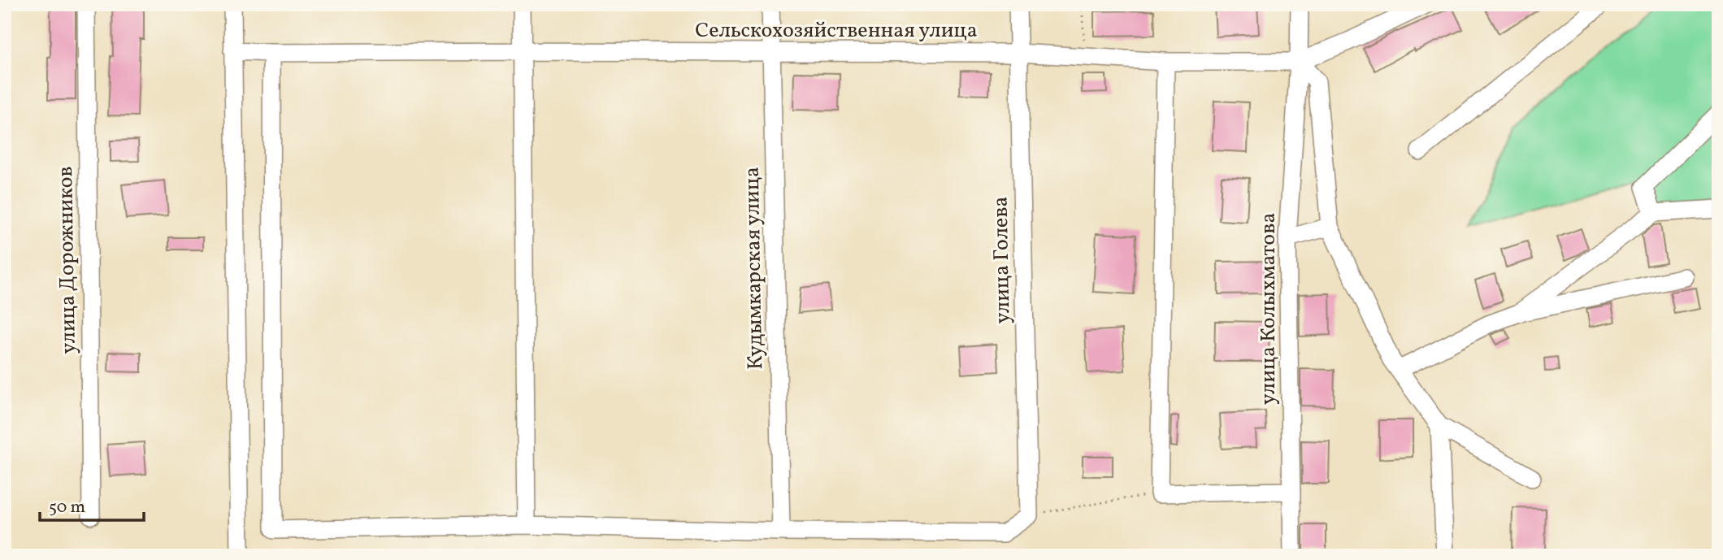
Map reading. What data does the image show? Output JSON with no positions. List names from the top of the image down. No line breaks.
{"streets":{"street":["Сельскохозяйственная улица","улица Дорожников","улица Голева","Кудымкарская улица","улица Колыхматова"]},"crossings":[["Сельскохозяйственная улица","улица Голева"],["Сельскохозяйственная улица","Кудымкарская улица"],["Сельскохозяйственная улица","улица Колыхматова"]],"scale_bar":"50 m"}
